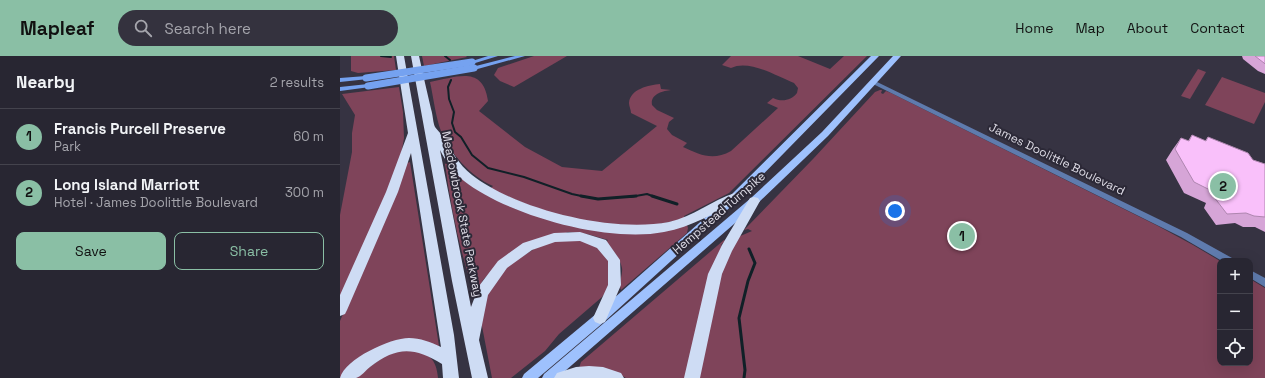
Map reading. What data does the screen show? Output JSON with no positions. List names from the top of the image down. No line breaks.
{"streets":{"highway":["Meadowbrook State Parkway"],"main road":["Hempstead Turnpike"],"street":["James Doolittle Boulevard"]},"crossings":[["James Doolittle Boulevard","Hempstead Turnpike"]],"page":{"header":"Mapleaf","search":"Search here","nav":["Home","Map","About","Contact"],"heading":["Nearby","2 results"],"list":[{"mark":"1","name":"Francis Purcell Preserve","note":"Park","value":"60 m"},{"mark":"2","name":"Long Island Marriott","note":"Hotel · James Doolittle Boulevard","value":"300 m"}],"pins":["2","1"],"buttons":["Save","Share"],"map_buttons":["+","−"]}}
